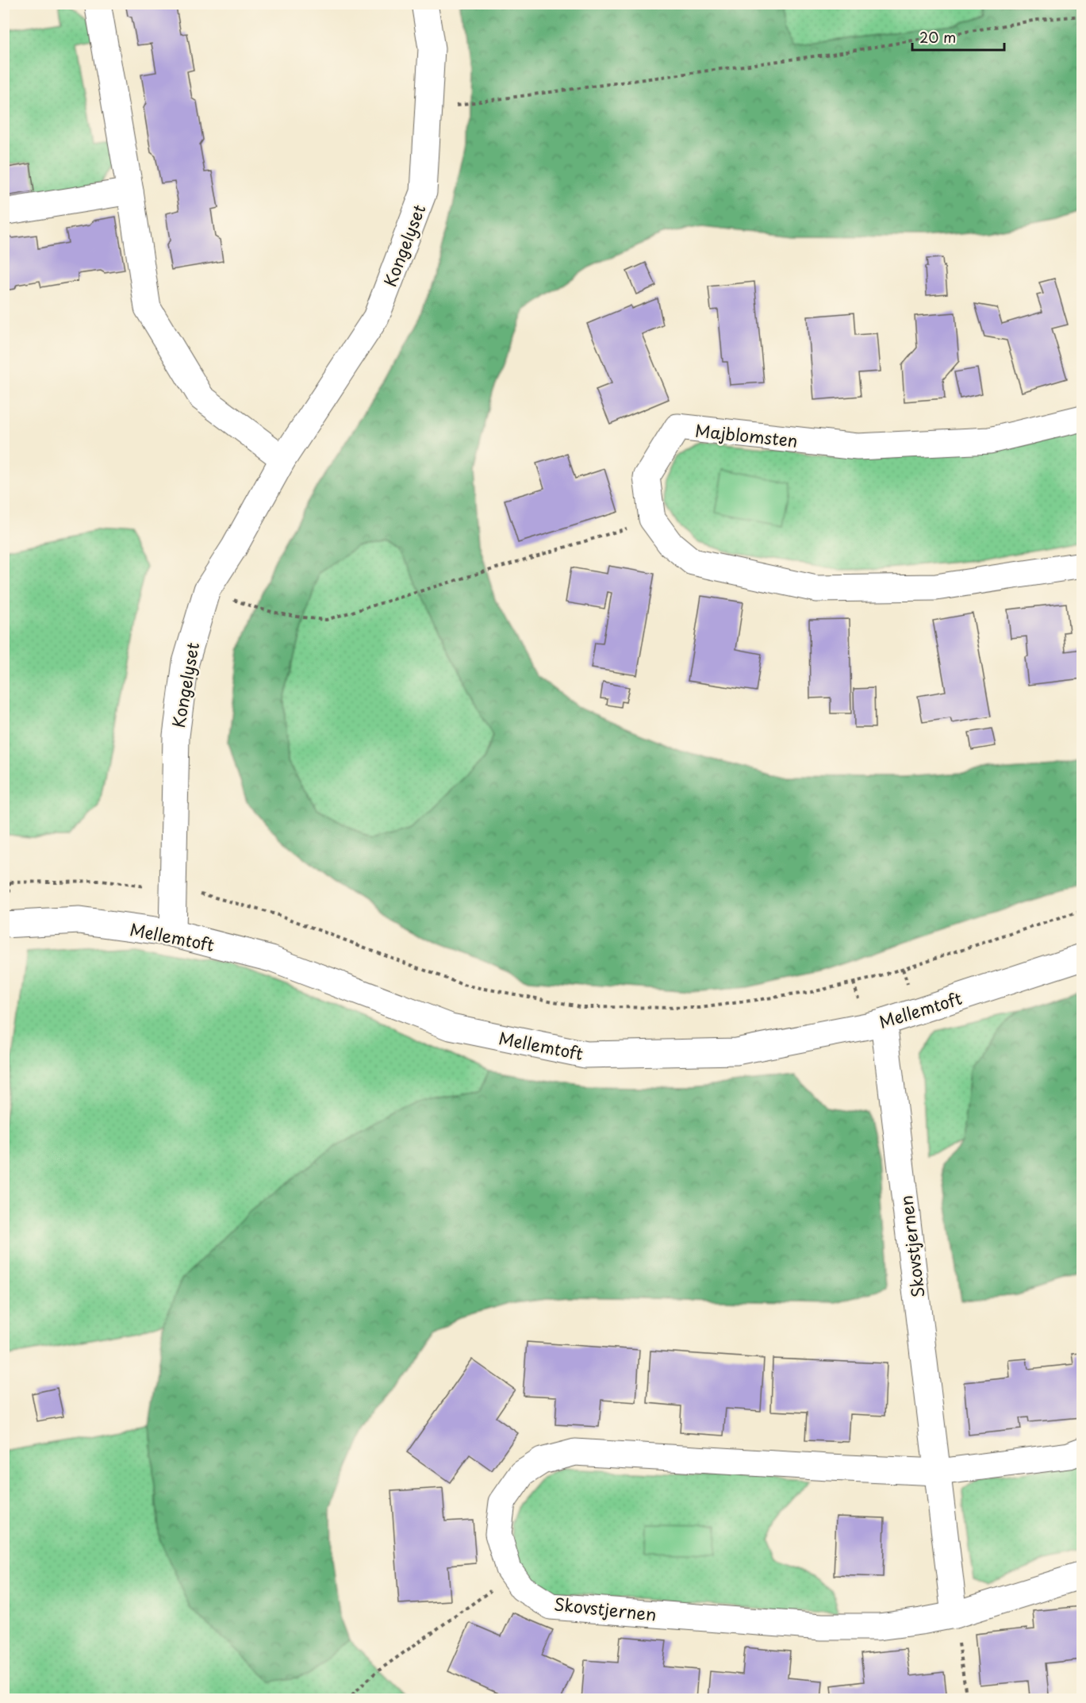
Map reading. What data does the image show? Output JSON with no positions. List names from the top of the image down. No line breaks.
{"streets":{"street":["Kongelyset","Majblomsten","Mellemtoft","Skovstjernen"]},"crossings":[["Kongelyset","Mellemtoft"],["Mellemtoft","Skovstjernen"]],"scale_bar":"20 m"}
